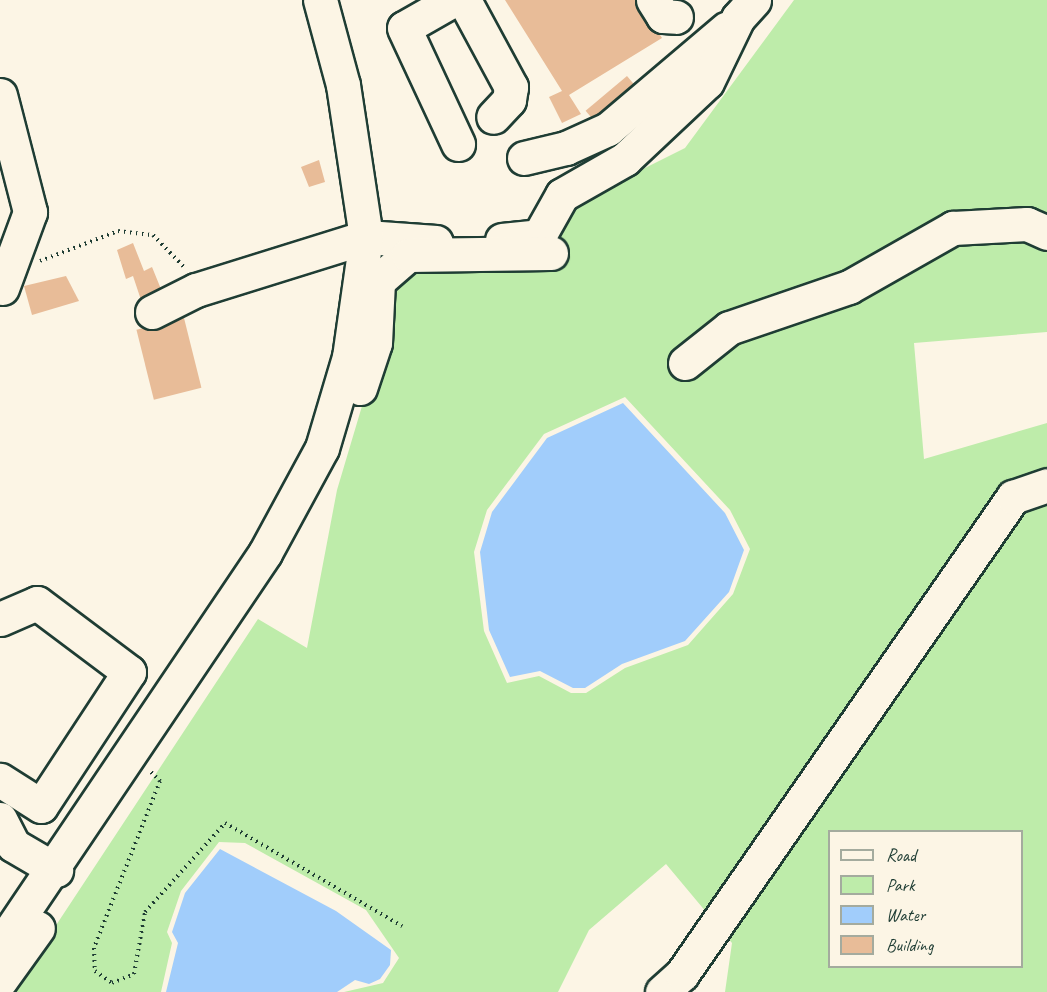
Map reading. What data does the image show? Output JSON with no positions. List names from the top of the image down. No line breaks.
{"legend":["Road","Park","Water","Building"]}
